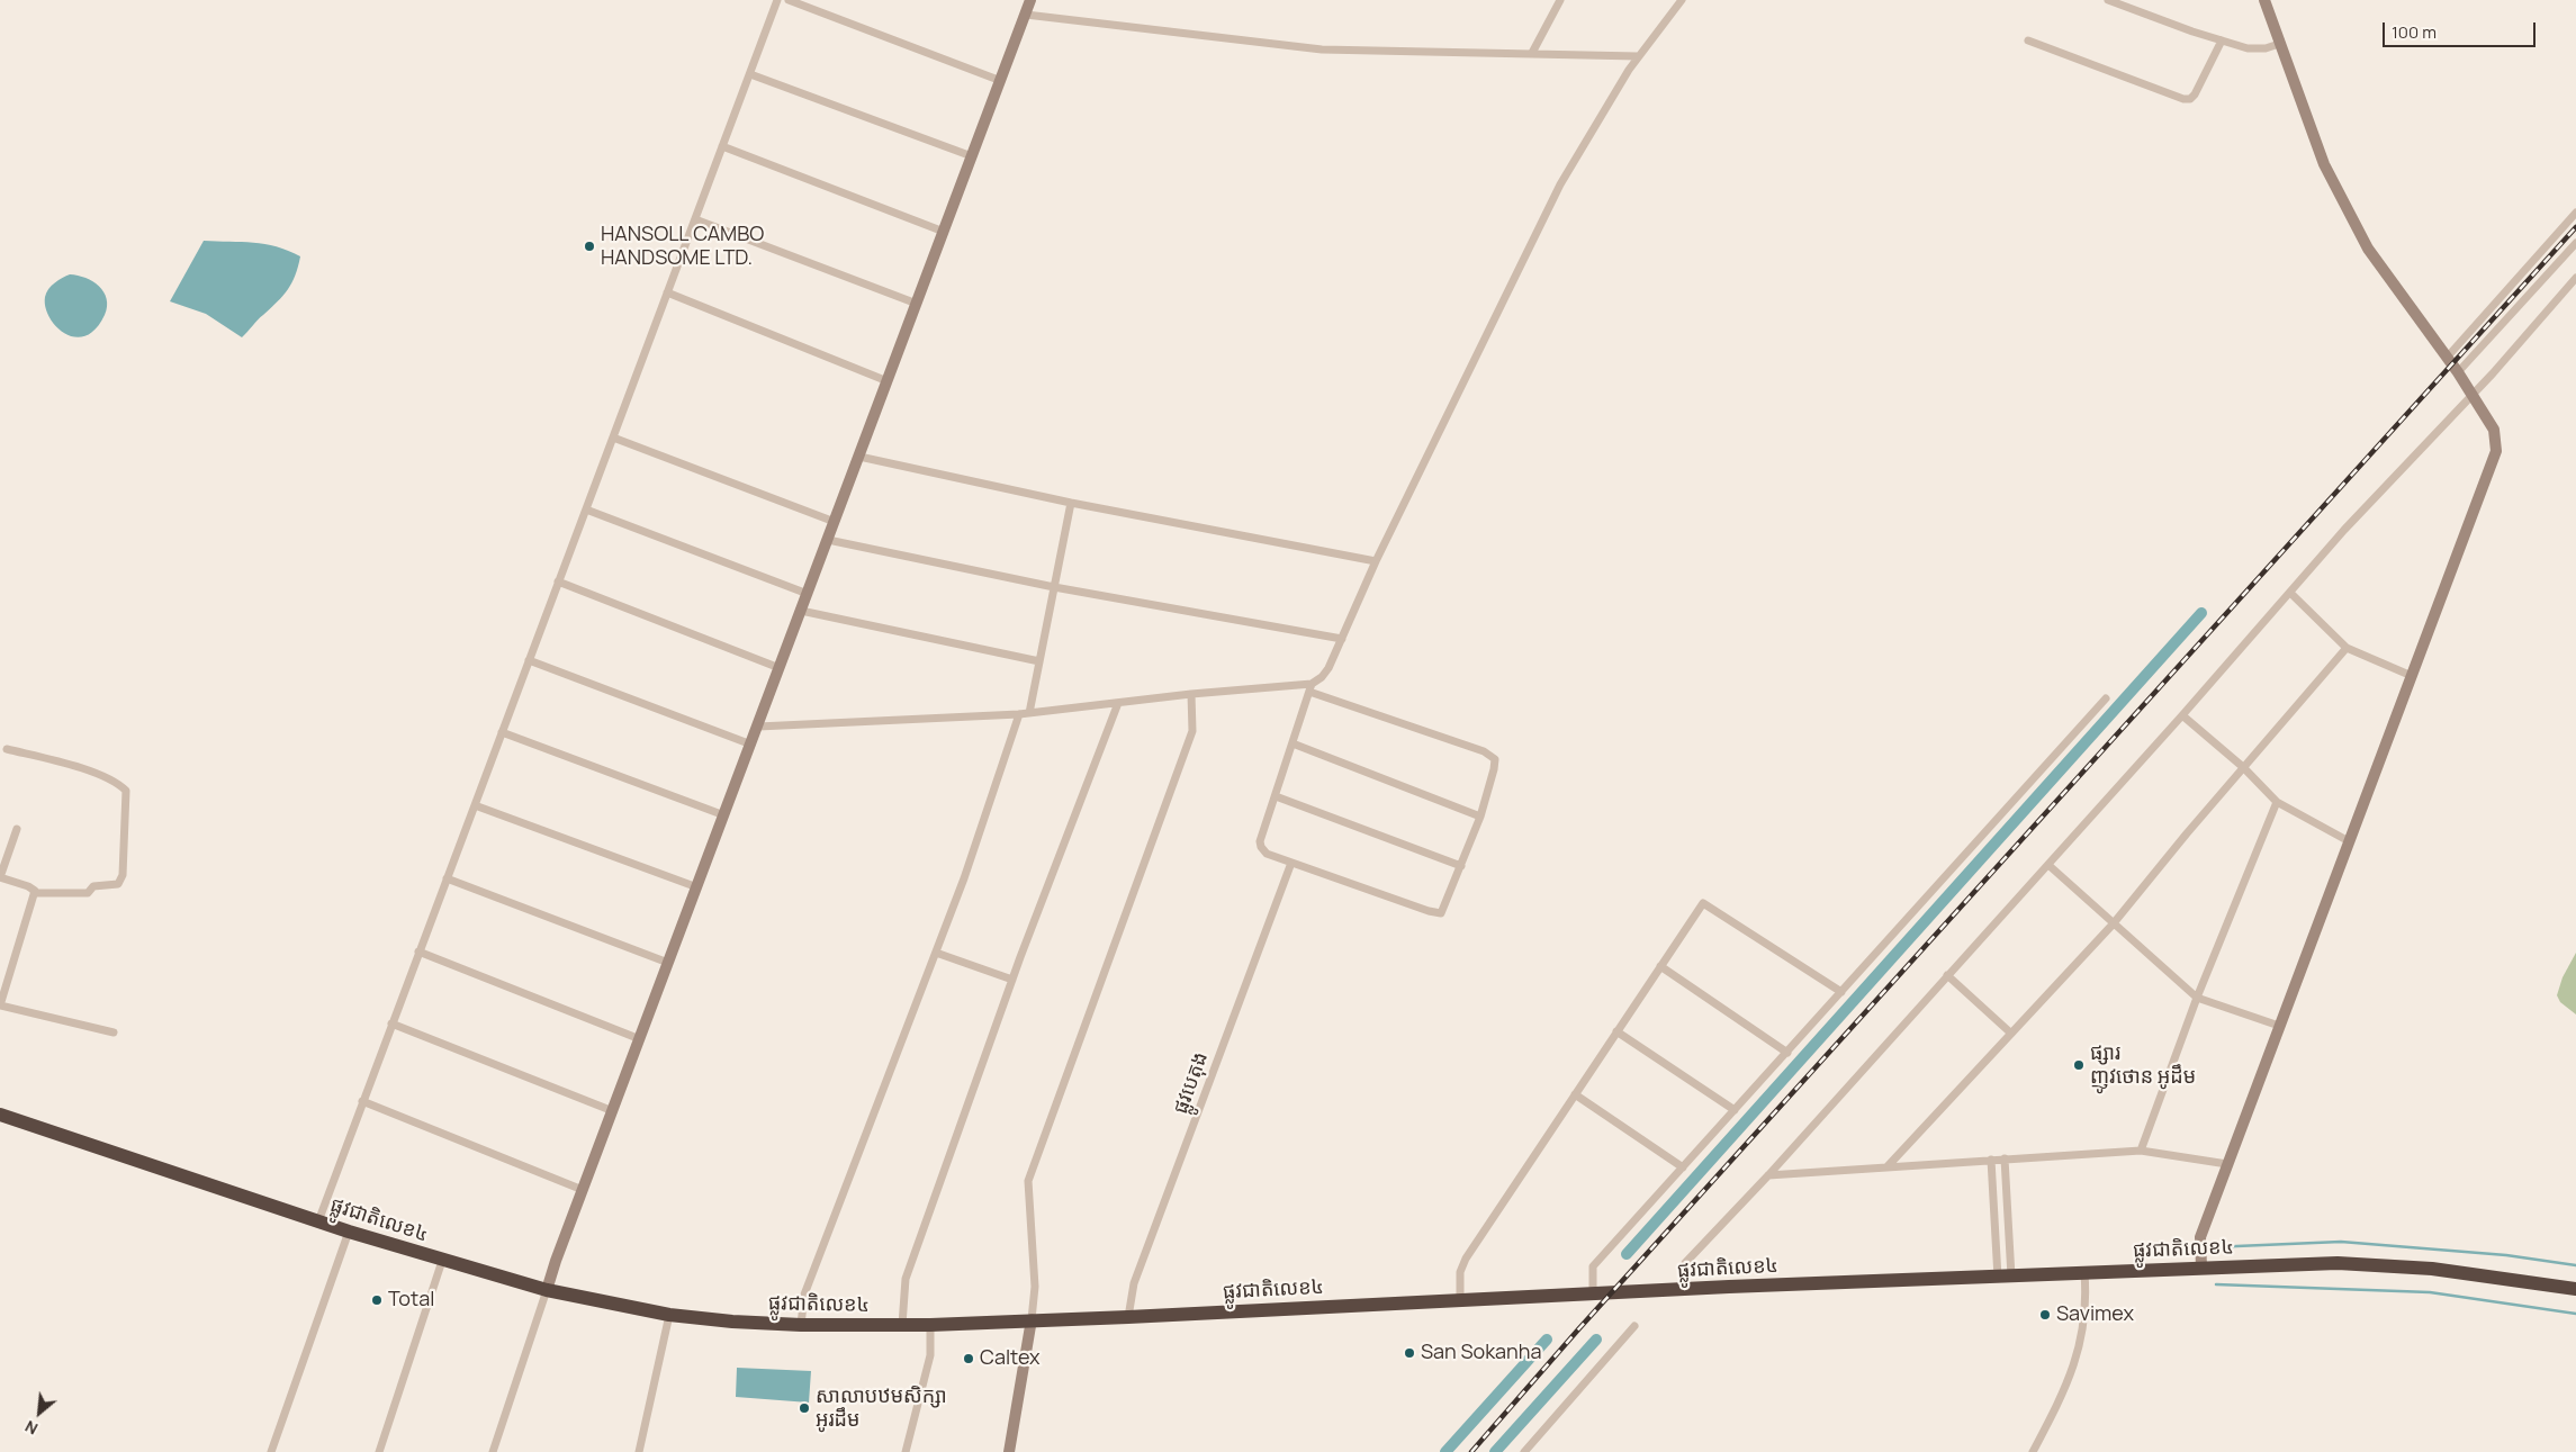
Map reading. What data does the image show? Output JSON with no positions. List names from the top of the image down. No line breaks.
{"streets":{"highway":["ផ្លូវជាតិលេខ៤"],"street":["ផ្លូវបេតុង"]},"crossings":[["ផ្លូវបេតុង","ផ្លូវជាតិលេខ៤"]],"places":["HANSOLL CAMBO HANDSOME LTD.","ផ្សារ ញូវថោន អូដឹម","Total","Savimex","San Sokanha","Caltex","សាលាបឋមសិក្សា អូរដឹម"],"scale_bar":"100 m","north":"bottom left"}
